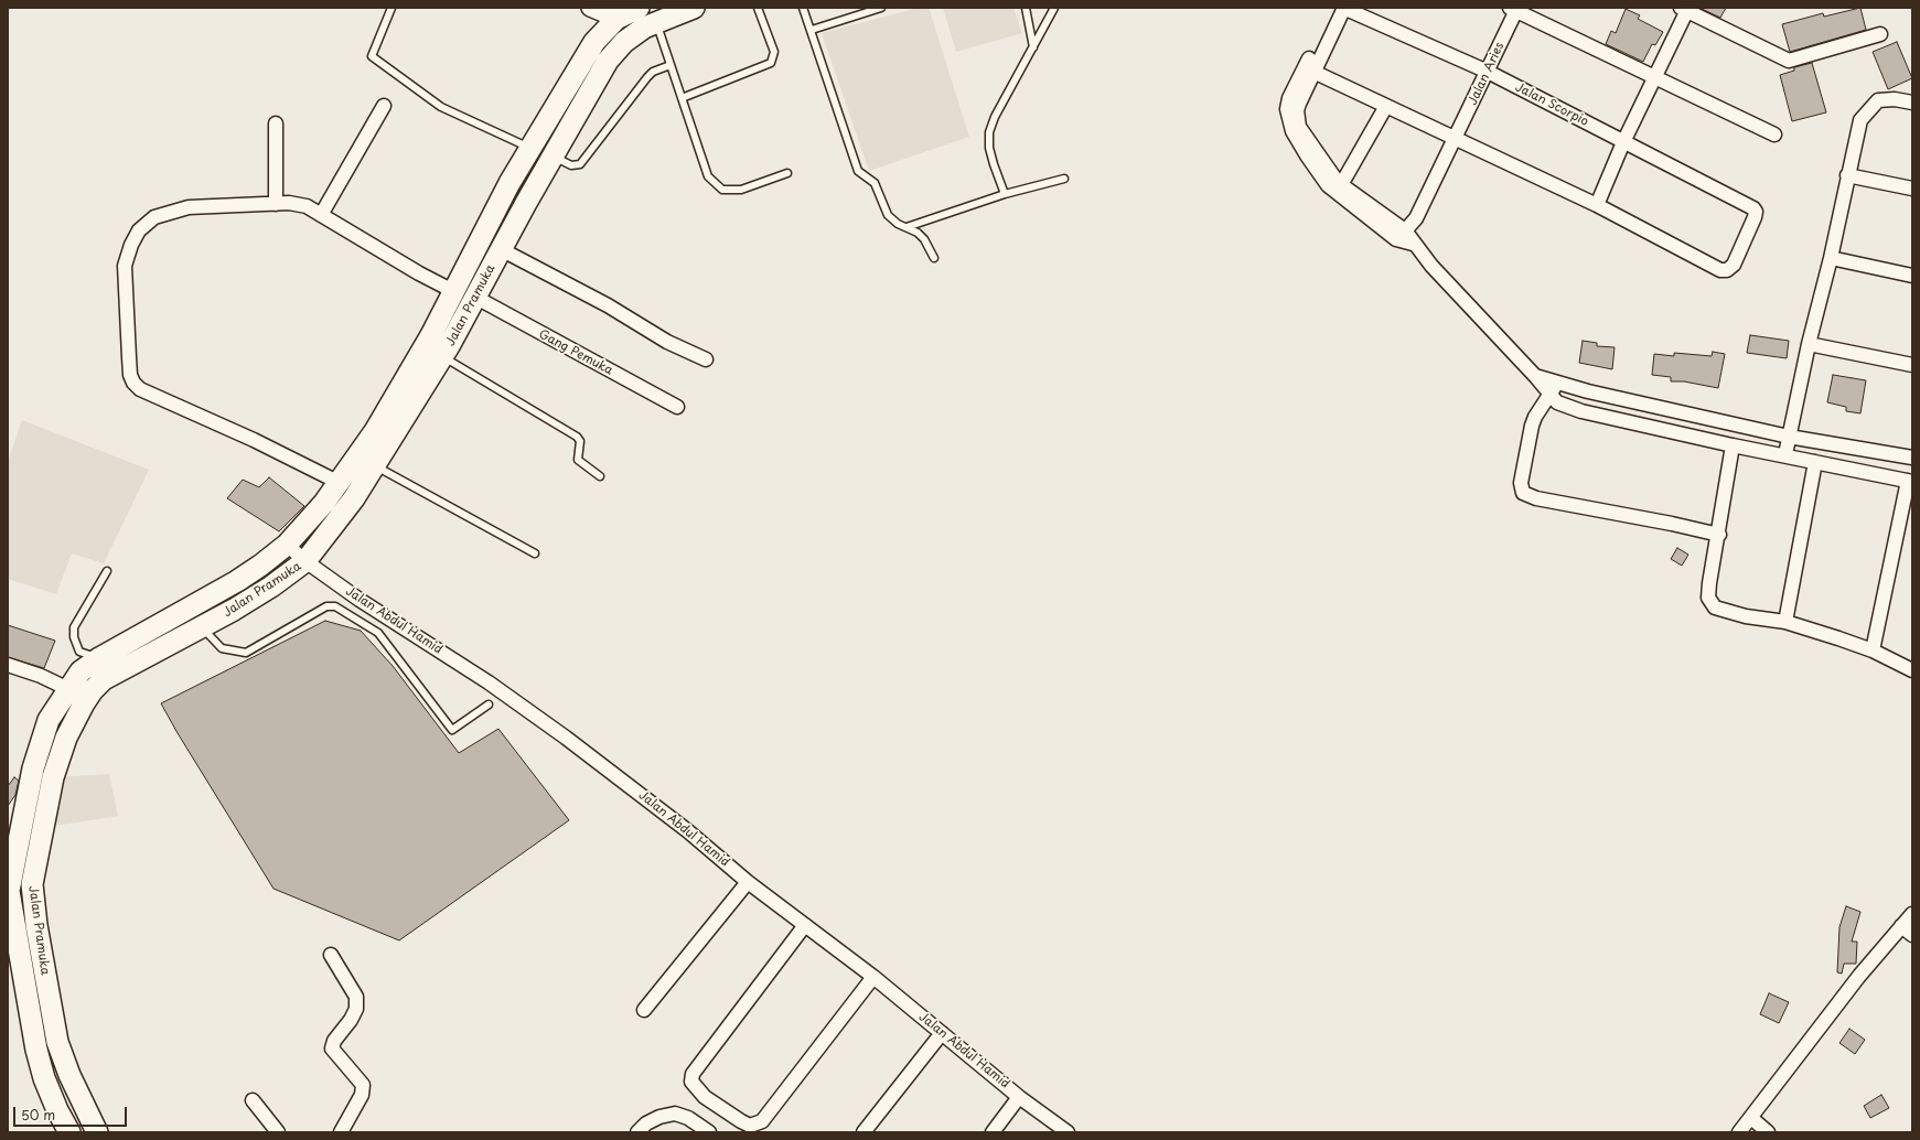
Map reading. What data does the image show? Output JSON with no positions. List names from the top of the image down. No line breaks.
{"streets":{"main road":["Jalan Pramuka"],"street":["Jalan Aries","Jalan Scorpio","Gang Pemuka","Jalan Abdul Hamid"]},"crossings":[["Jalan Aries","Jalan Scorpio"],["Jalan Pramuka","Gang Pemuka"],["Jalan Pramuka","Jalan Abdul Hamid"]],"scale_bar":"50 m"}
